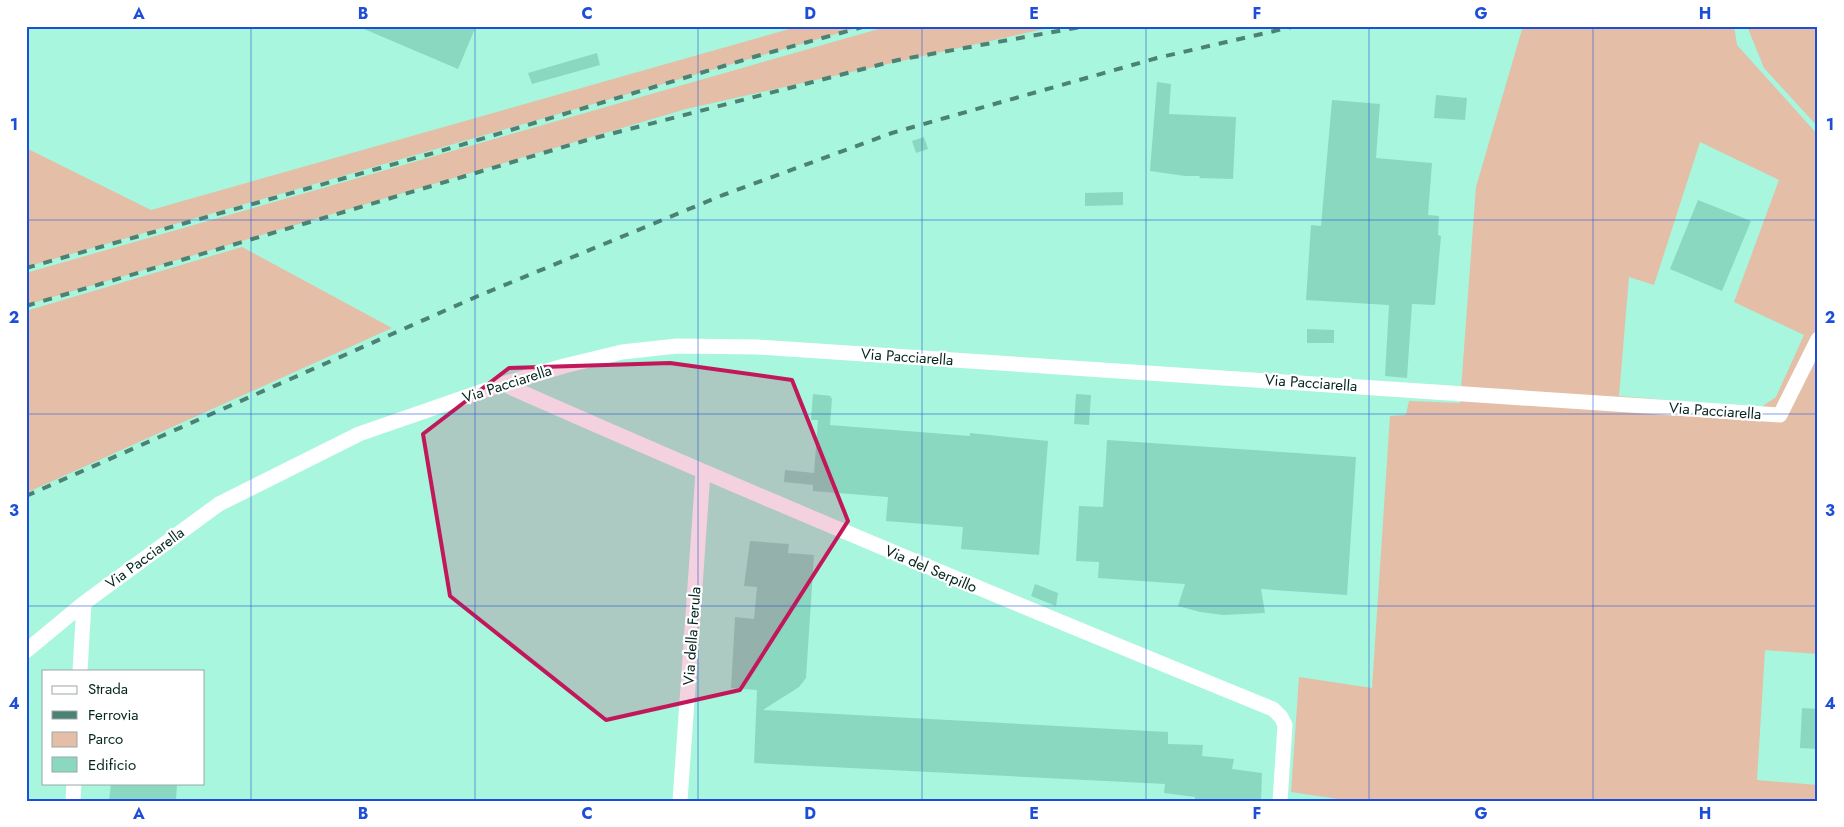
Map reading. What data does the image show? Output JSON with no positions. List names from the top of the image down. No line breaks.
{"streets":{"street":["Via Pacciarella","Via del Serpillo","Via della Ferula"]},"crossings":[["Via Pacciarella","Via del Serpillo"],["Via del Serpillo","Via della Ferula"]],"legend":["Strada","Ferrovia","Parco","Edificio"],"grid":{"columns":["A","B","C","D","E","F","G","H"],"rows":["1","2","3","4"]}}
